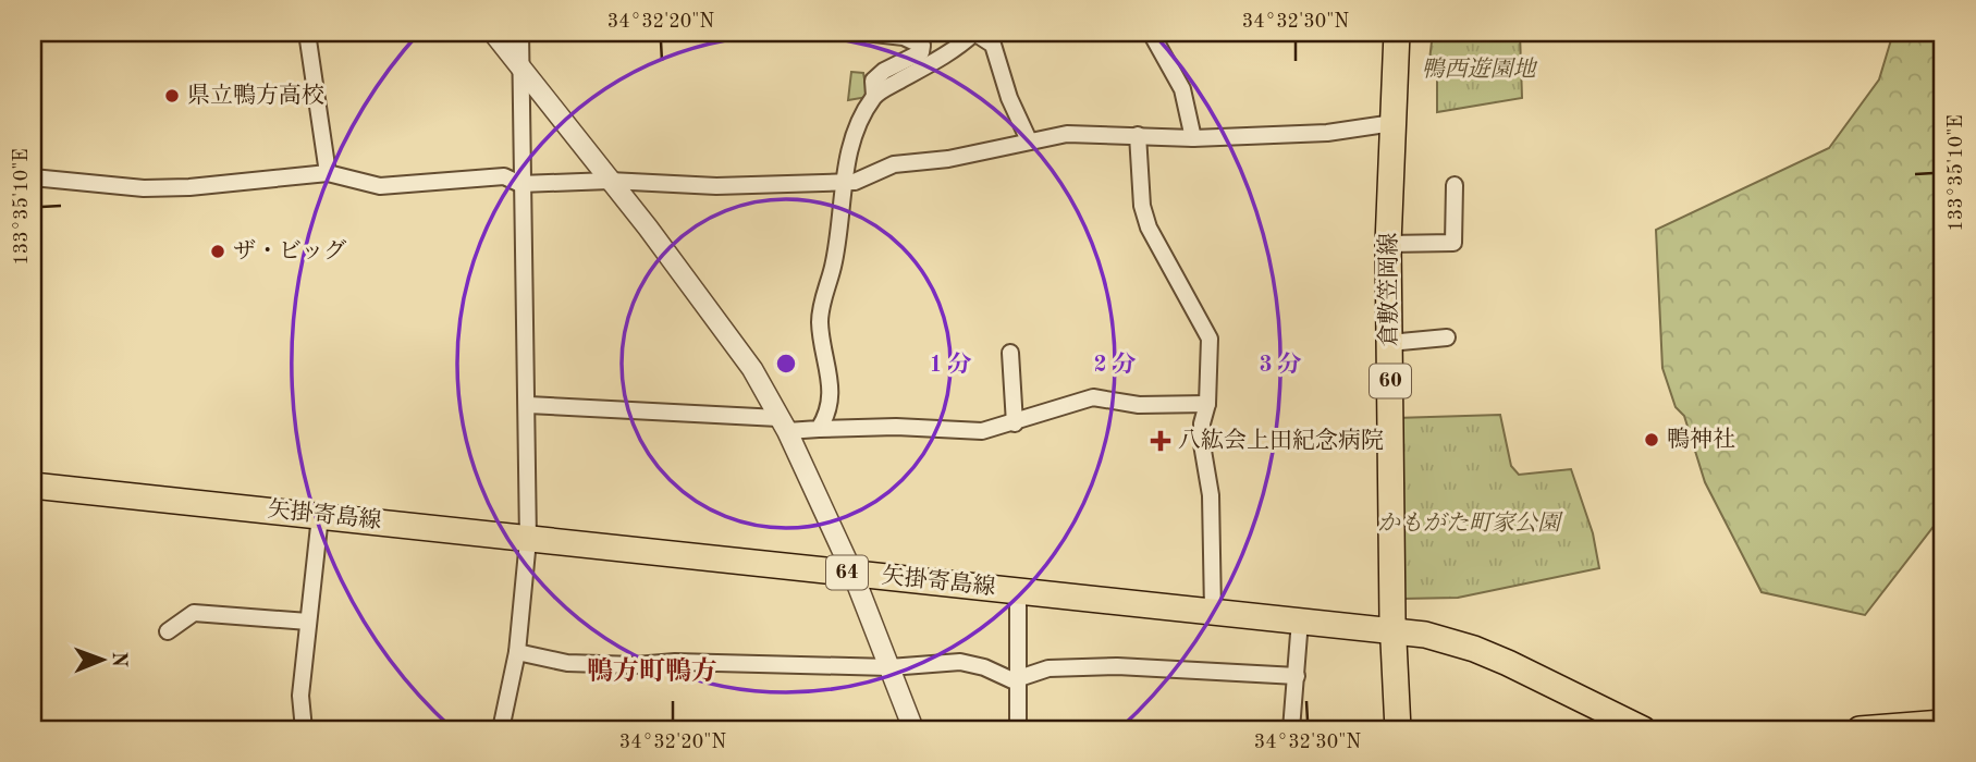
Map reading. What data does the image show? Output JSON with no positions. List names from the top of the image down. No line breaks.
{"streets":{"main road":["倉敷笠岡線","60","矢掛寄島線","64"]},"crossings":[["倉敷笠岡線","矢掛寄島線"]],"districts":["鴨方町鴨方"],"parks":["鴨西遊園地","かもがた町家公園"],"places":{"other":["県立鴨方高校","ザ・ビッグ","鴨神社"],"health":["八紘会上田紀念病院"]},"north":"right","coordinates":["34°32'20\"N","34°32'30\"N","133°35'10\"E"],"rings":["1 分","2 分","3 分"]}
